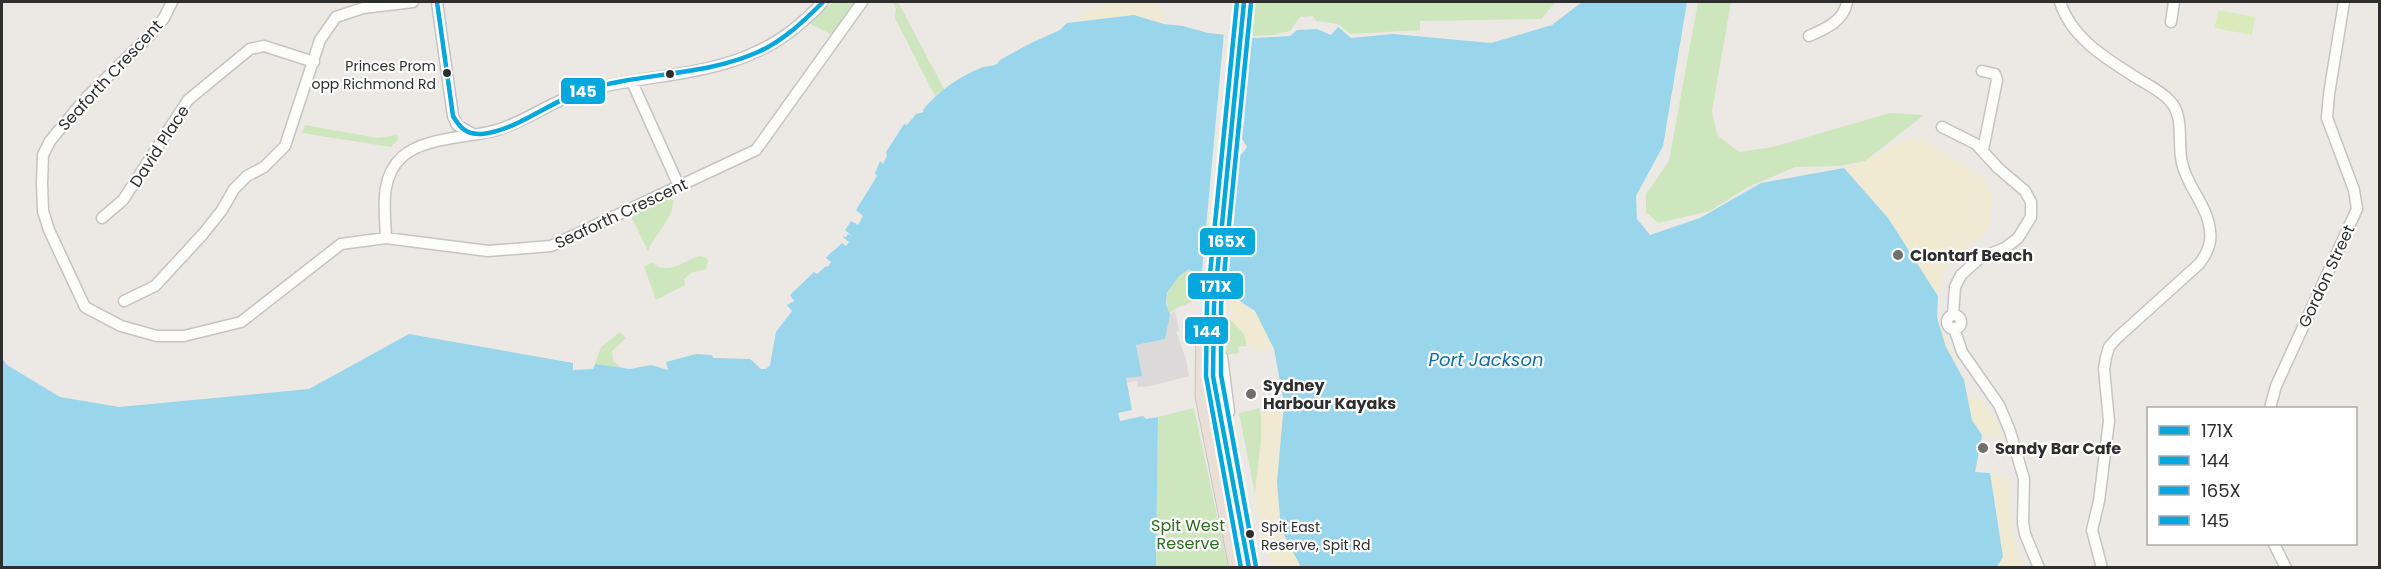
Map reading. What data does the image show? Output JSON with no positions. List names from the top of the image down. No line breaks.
{"streets":{"street":["Seaforth Crescent","David Place","Gordon Street"]},"water":["Port Jackson"],"parks":["Spit West Reserve"],"places":["Princes Prom opp Richmond Rd","Clontarf Beach","Sydney Harbour Kayaks","Sandy Bar Cafe","Spit East Reserve, Spit Rd"],"lines":["transit line 171X","transit line 144","transit line 145","transit line 165X"],"legend":["171X","144","165X","145"]}
